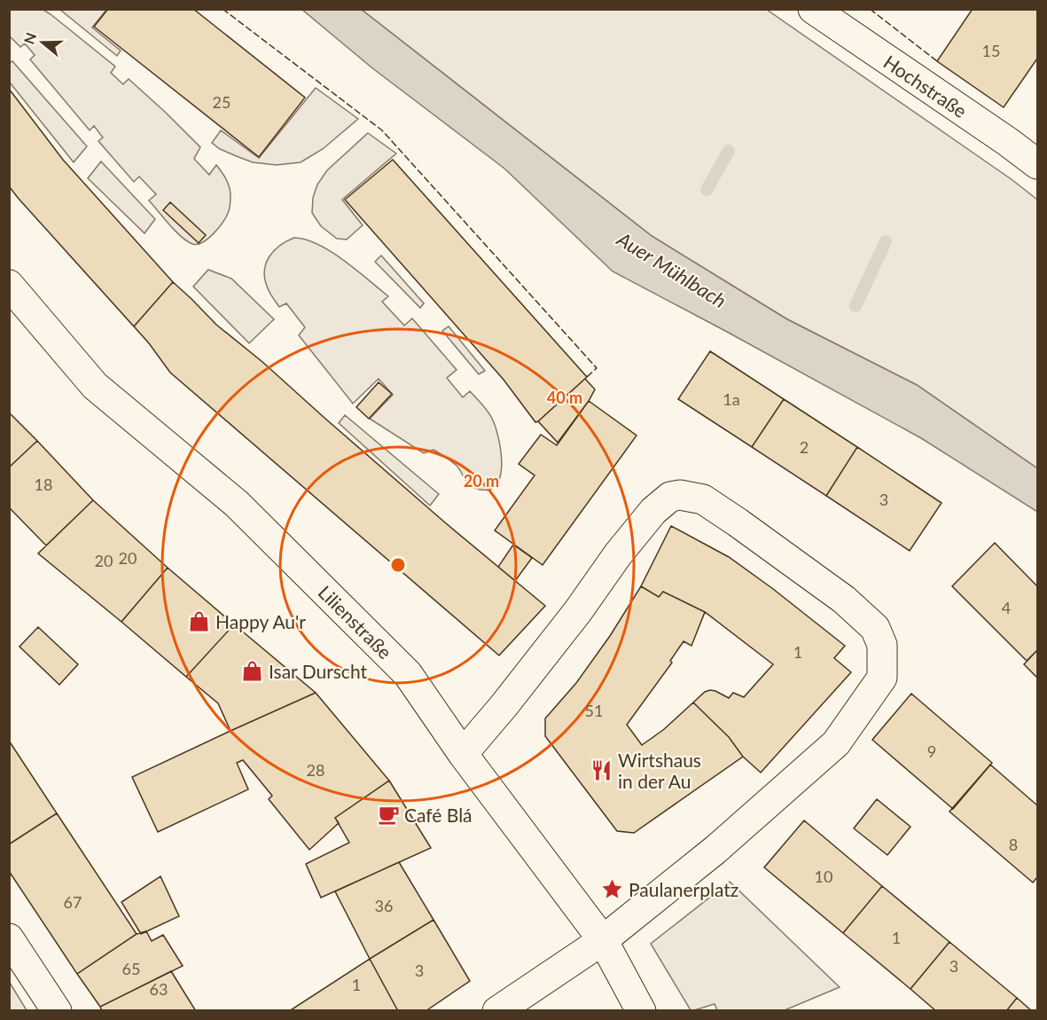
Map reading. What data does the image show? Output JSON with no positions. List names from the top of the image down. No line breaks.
{"streets":{"street":["Hochstraße","Lilienstraße"]},"water":["Auer Mühlbach"],"places":{"shop":["Happy Au'r","Isar Durscht"],"restaurant":["Wirtshaus in der Au"],"cafe":["Café Blá"],"place":["Paulanerplatz"]},"house_numbers":["15","25","1a","2","18","3","20","20","4","1","51","9","28","8","10","67","36","1","3","65","3","1","63"],"north":"left","rings":["40 m","20 m"]}
